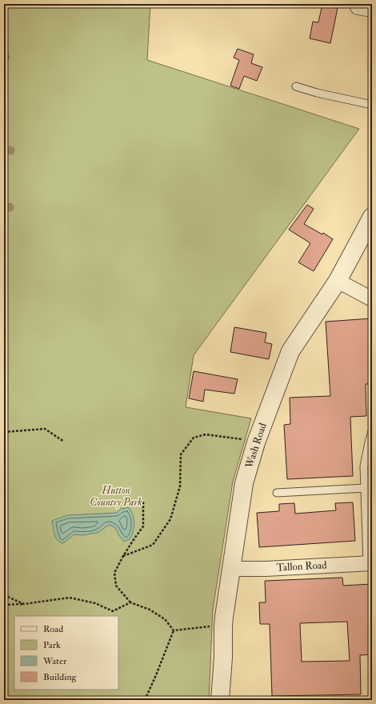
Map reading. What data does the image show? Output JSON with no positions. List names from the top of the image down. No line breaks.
{"streets":{"street":["Wash Road","Tallon Road"]},"crossings":[["Wash Road","Tallon Road"]],"parks":["Hutton Country Park"],"legend":["Road","Park","Water","Building"]}
